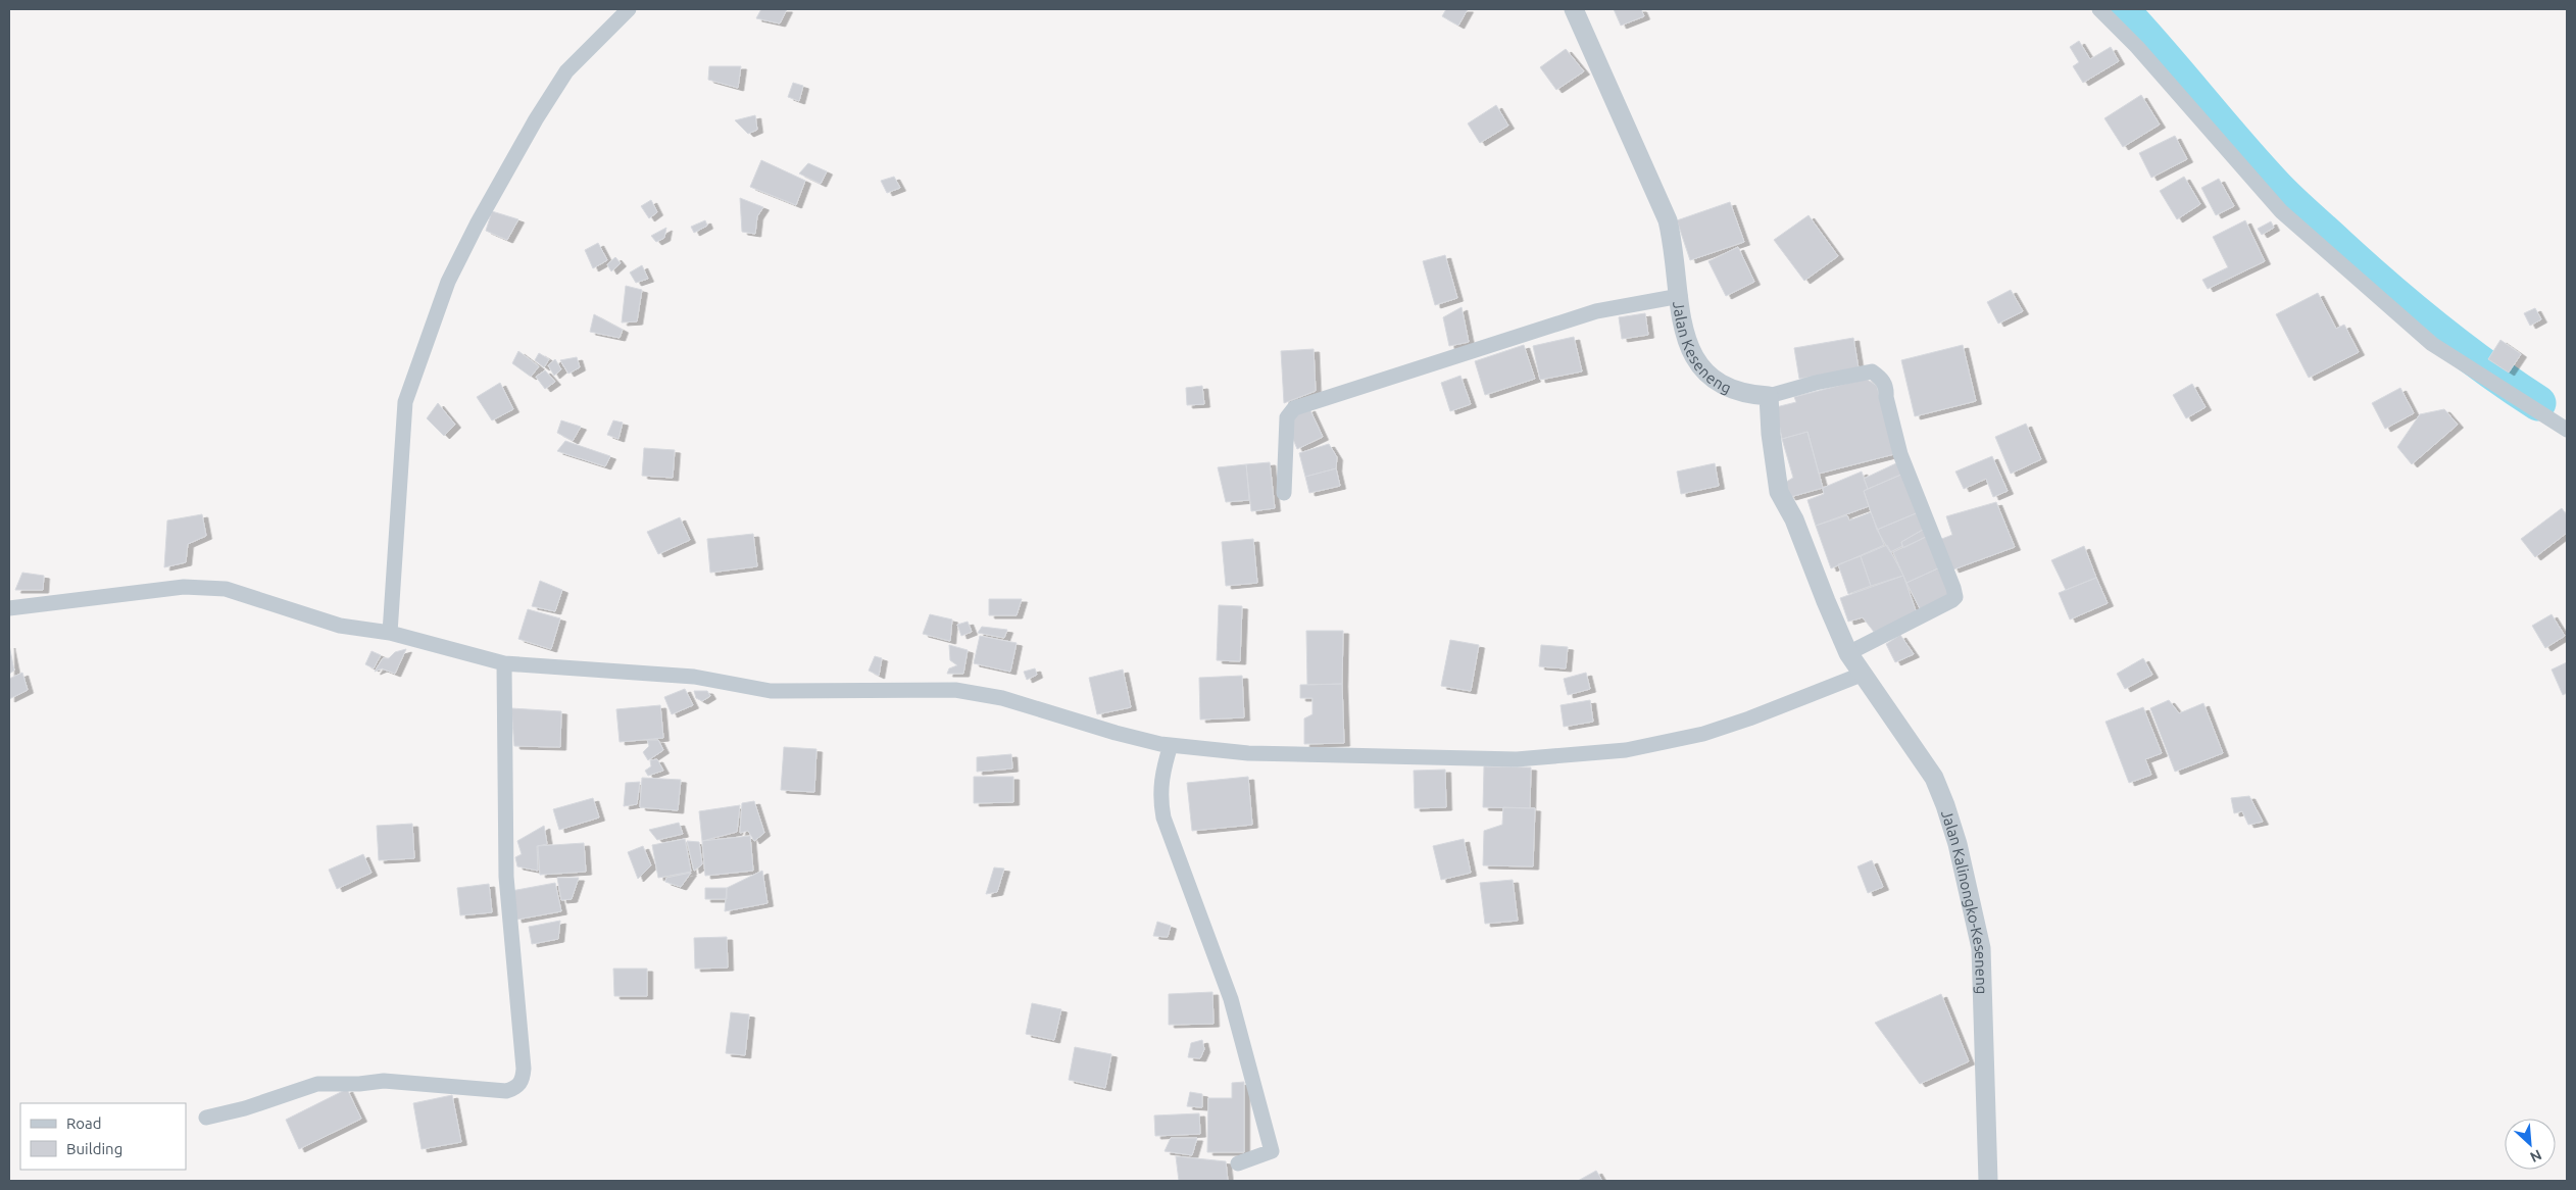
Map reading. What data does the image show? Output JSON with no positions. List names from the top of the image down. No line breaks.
{"streets":{"street":["Jalan Keseneng","Jalan Kalinongko-Keseneng"]},"legend":["Road","Building"],"north":"bottom right"}
